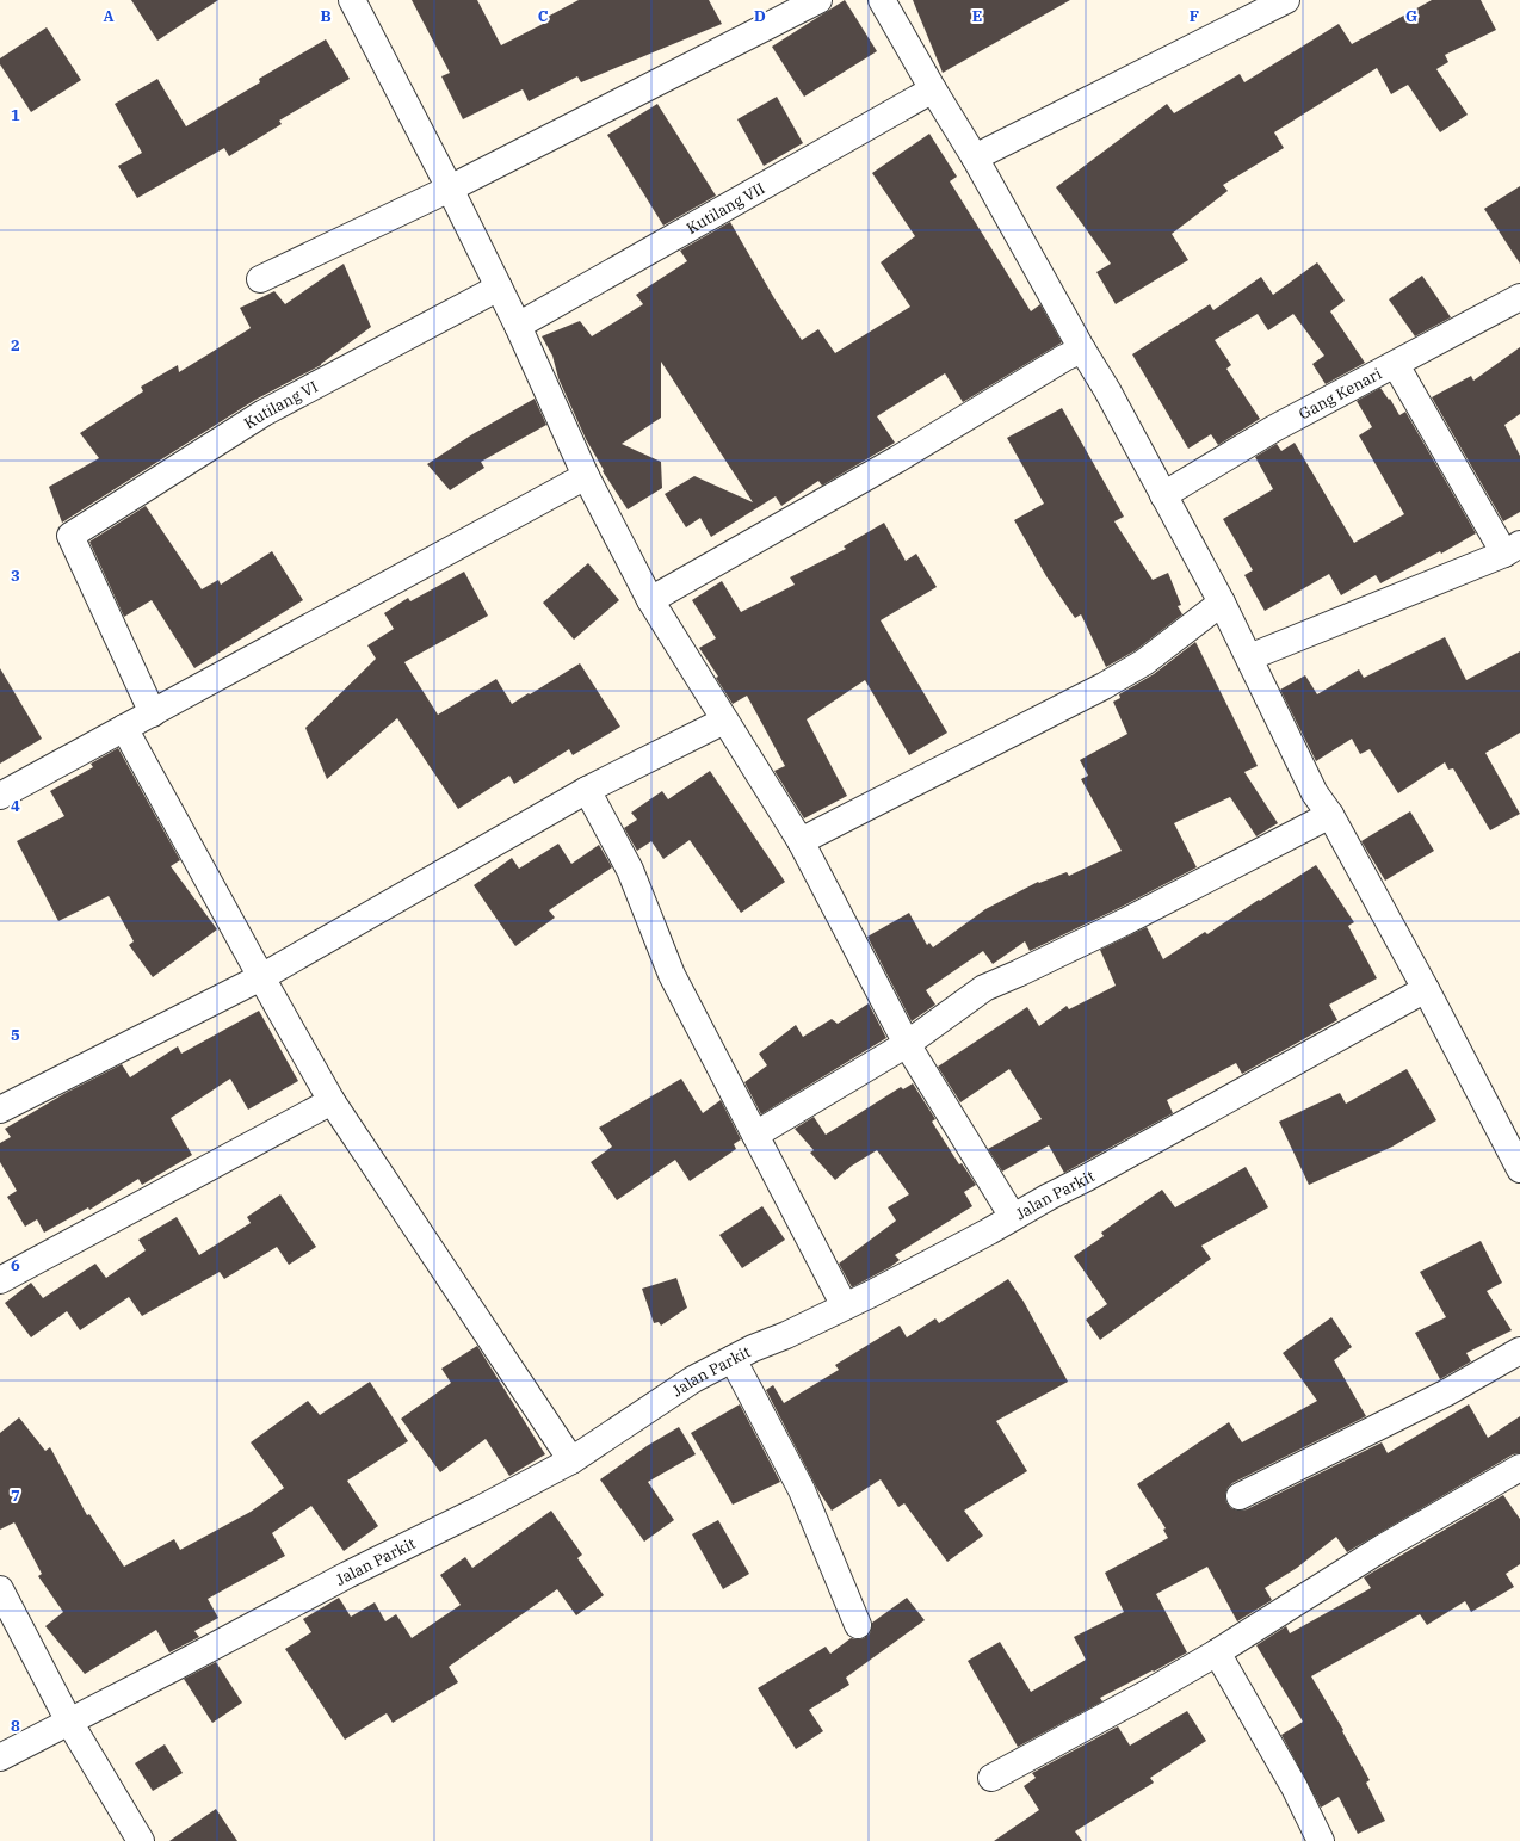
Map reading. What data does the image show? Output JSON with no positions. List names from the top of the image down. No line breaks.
{"streets":{"street":["Kutilang VII","Gang Kenari","Kutilang VI","Jalan Parkit"]},"grid":{"columns":["A","B","C","D","E","F","G"],"rows":["1","2","3","4","5","6","7","8"]}}
